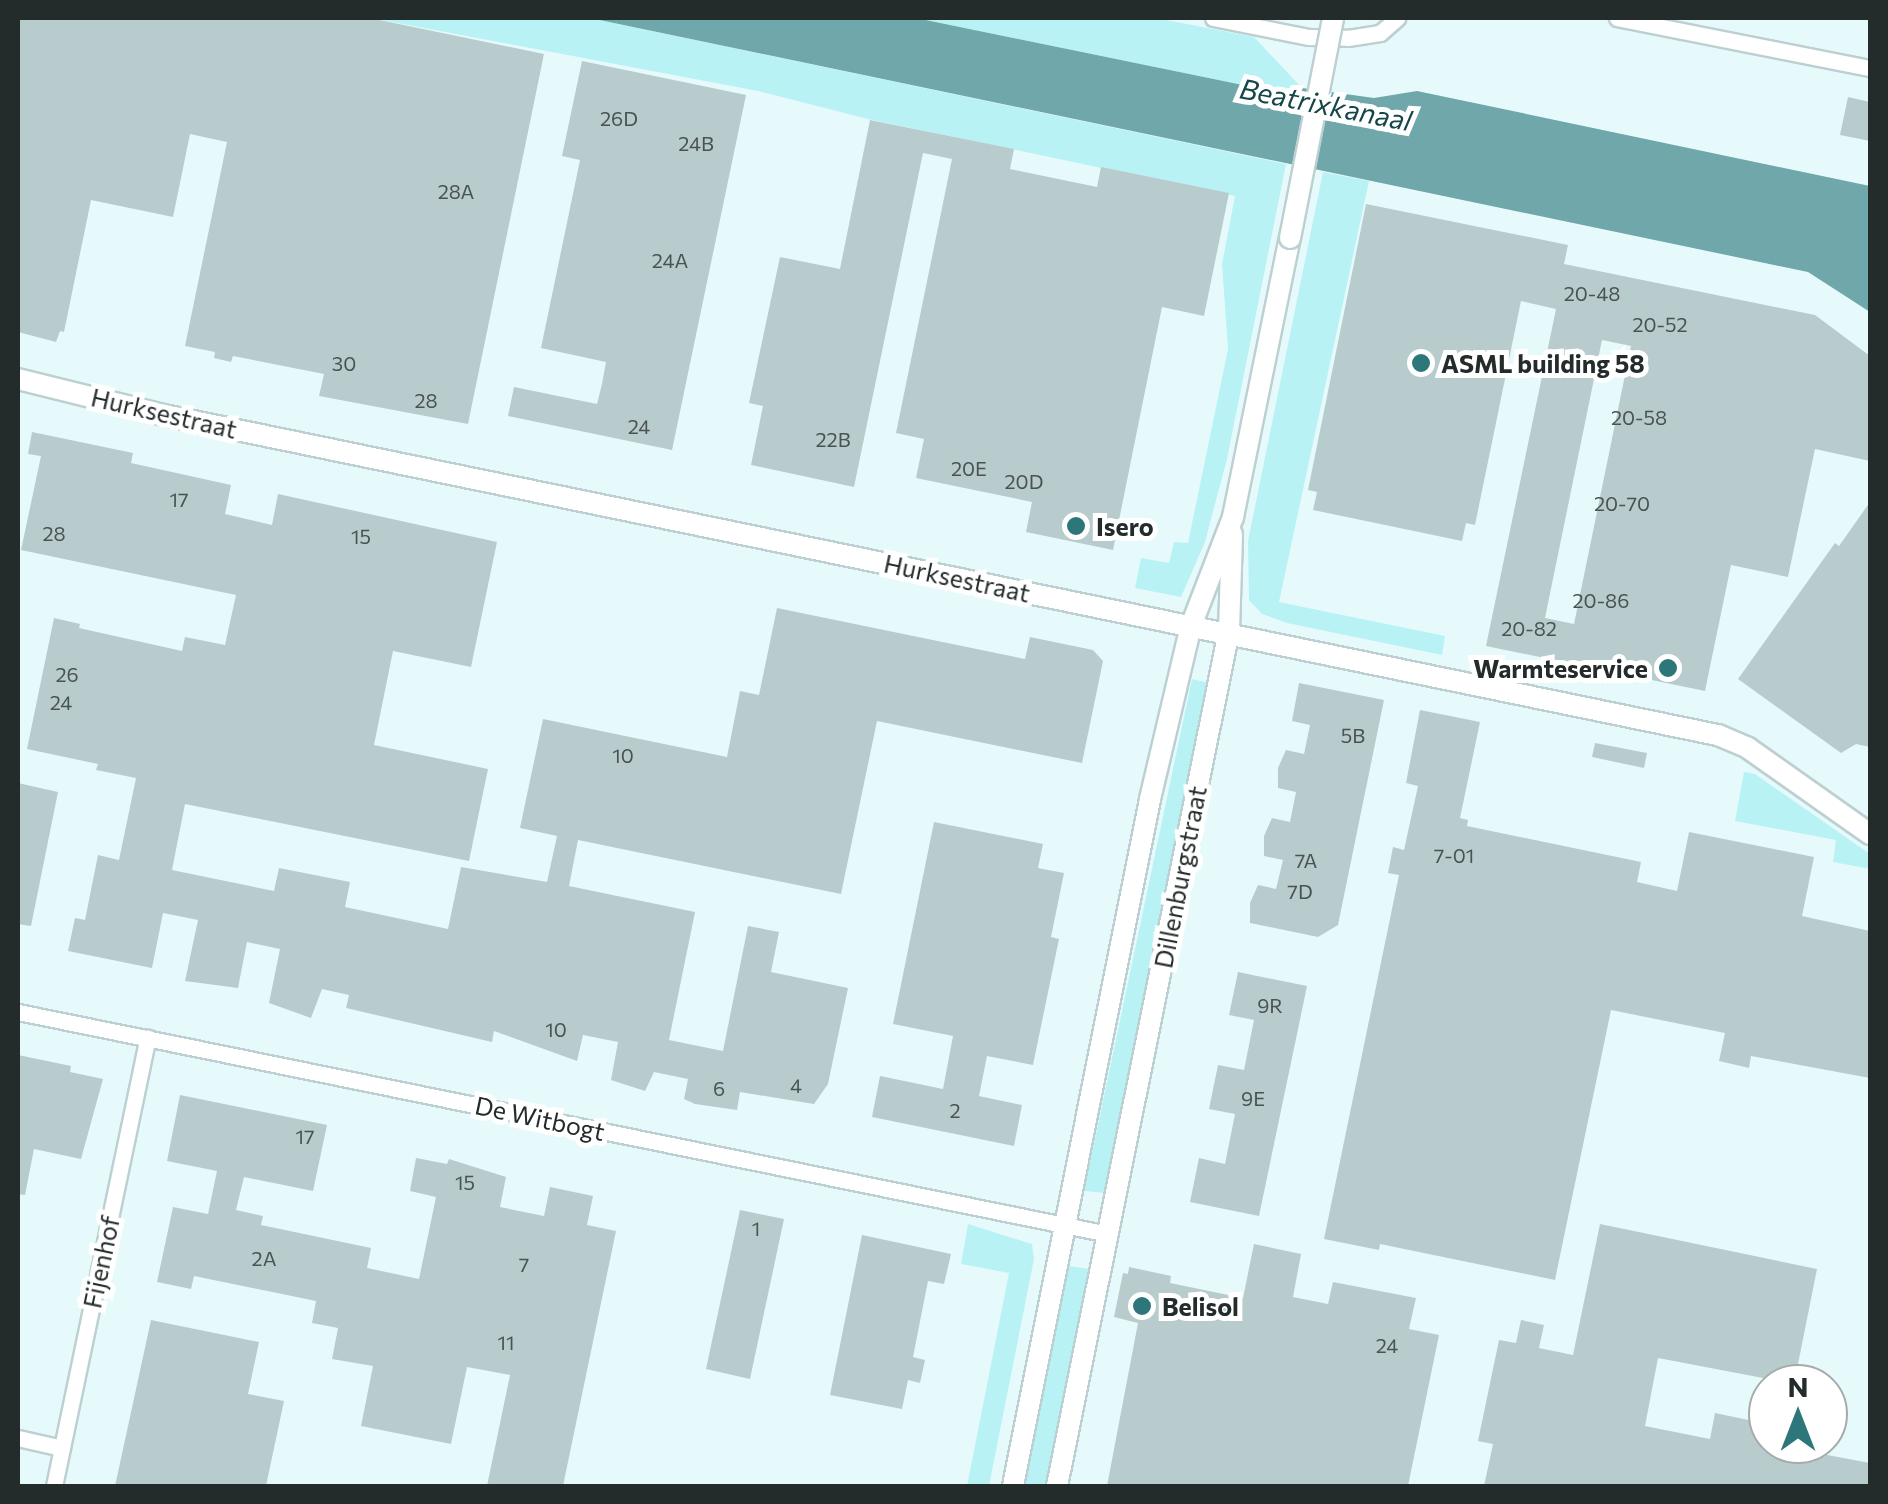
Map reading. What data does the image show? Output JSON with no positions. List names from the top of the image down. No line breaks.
{"streets":{"street":["Hurksestraat","Dillenburgstraat","De Witbogt","Fijenhof"]},"crossings":[["Hurksestraat","Dillenburgstraat"],["Dillenburgstraat","De Witbogt"],["De Witbogt","Fijenhof"]],"water":["Beatrixkanaal"],"places":["ASML building 58","Isero","Warmteservice","Belisol"],"house_numbers":["26D","24B","28A","24A","20-48","20-52","30","28","20-58","24","22B","20E","20D","17","20-70","28","15","20-86","20-82","26","24","5B","10","7-01","7A","7D","9R","10","4","6","9E","2","17","15","1","2A","7","11","24"],"north":"top"}
